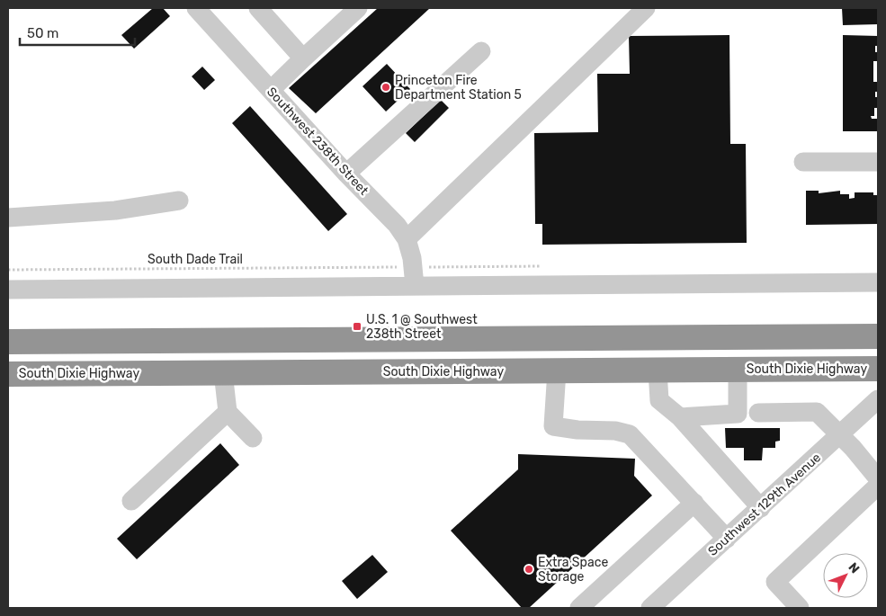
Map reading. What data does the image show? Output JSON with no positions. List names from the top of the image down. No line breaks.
{"streets":{"highway":["South Dixie Highway"],"street":["Southwest 238th Street","Southwest 129th Avenue"],"path":["South Dade Trail"]},"places":{"other":["Princeton Fire Department Station 5","Extra Space Storage"],"transit":["U.S. 1 @ Southwest 238th Street"]},"scale_bar":"50 m","north":"top right"}
